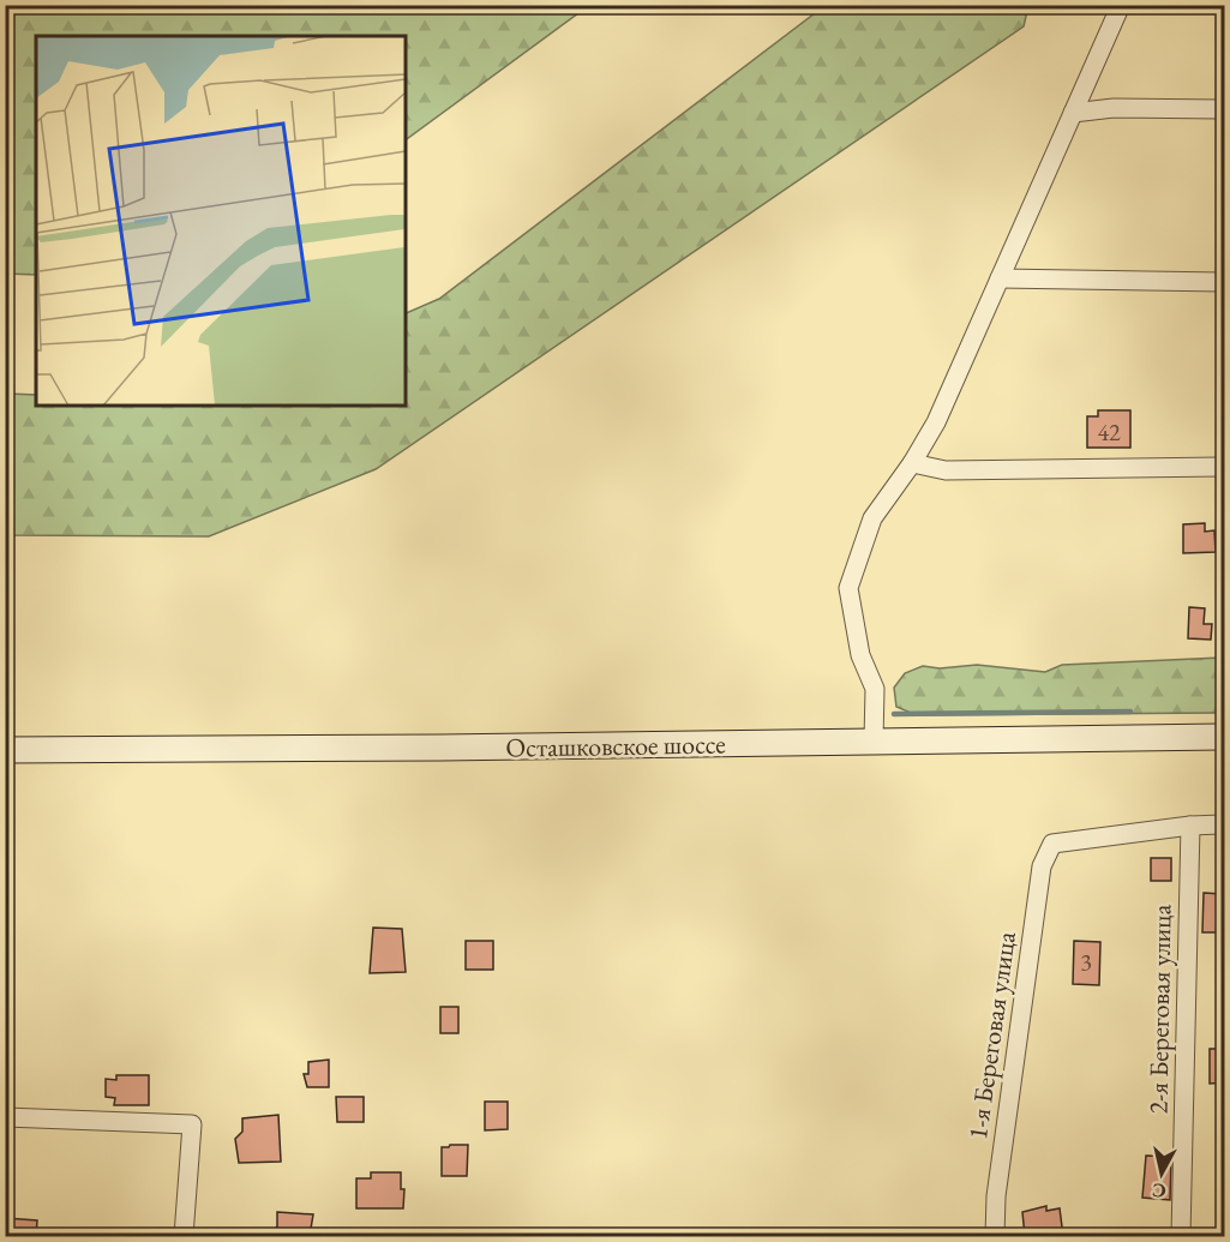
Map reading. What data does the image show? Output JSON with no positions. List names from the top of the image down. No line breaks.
{"streets":{"main road":["Осташковское шоссе"],"street":["2-я Береговая улица","1-я Береговая улица"]},"crossings":[["2-я Береговая улица","1-я Береговая улица"]],"house_numbers":["42","3"],"north":"bottom"}
